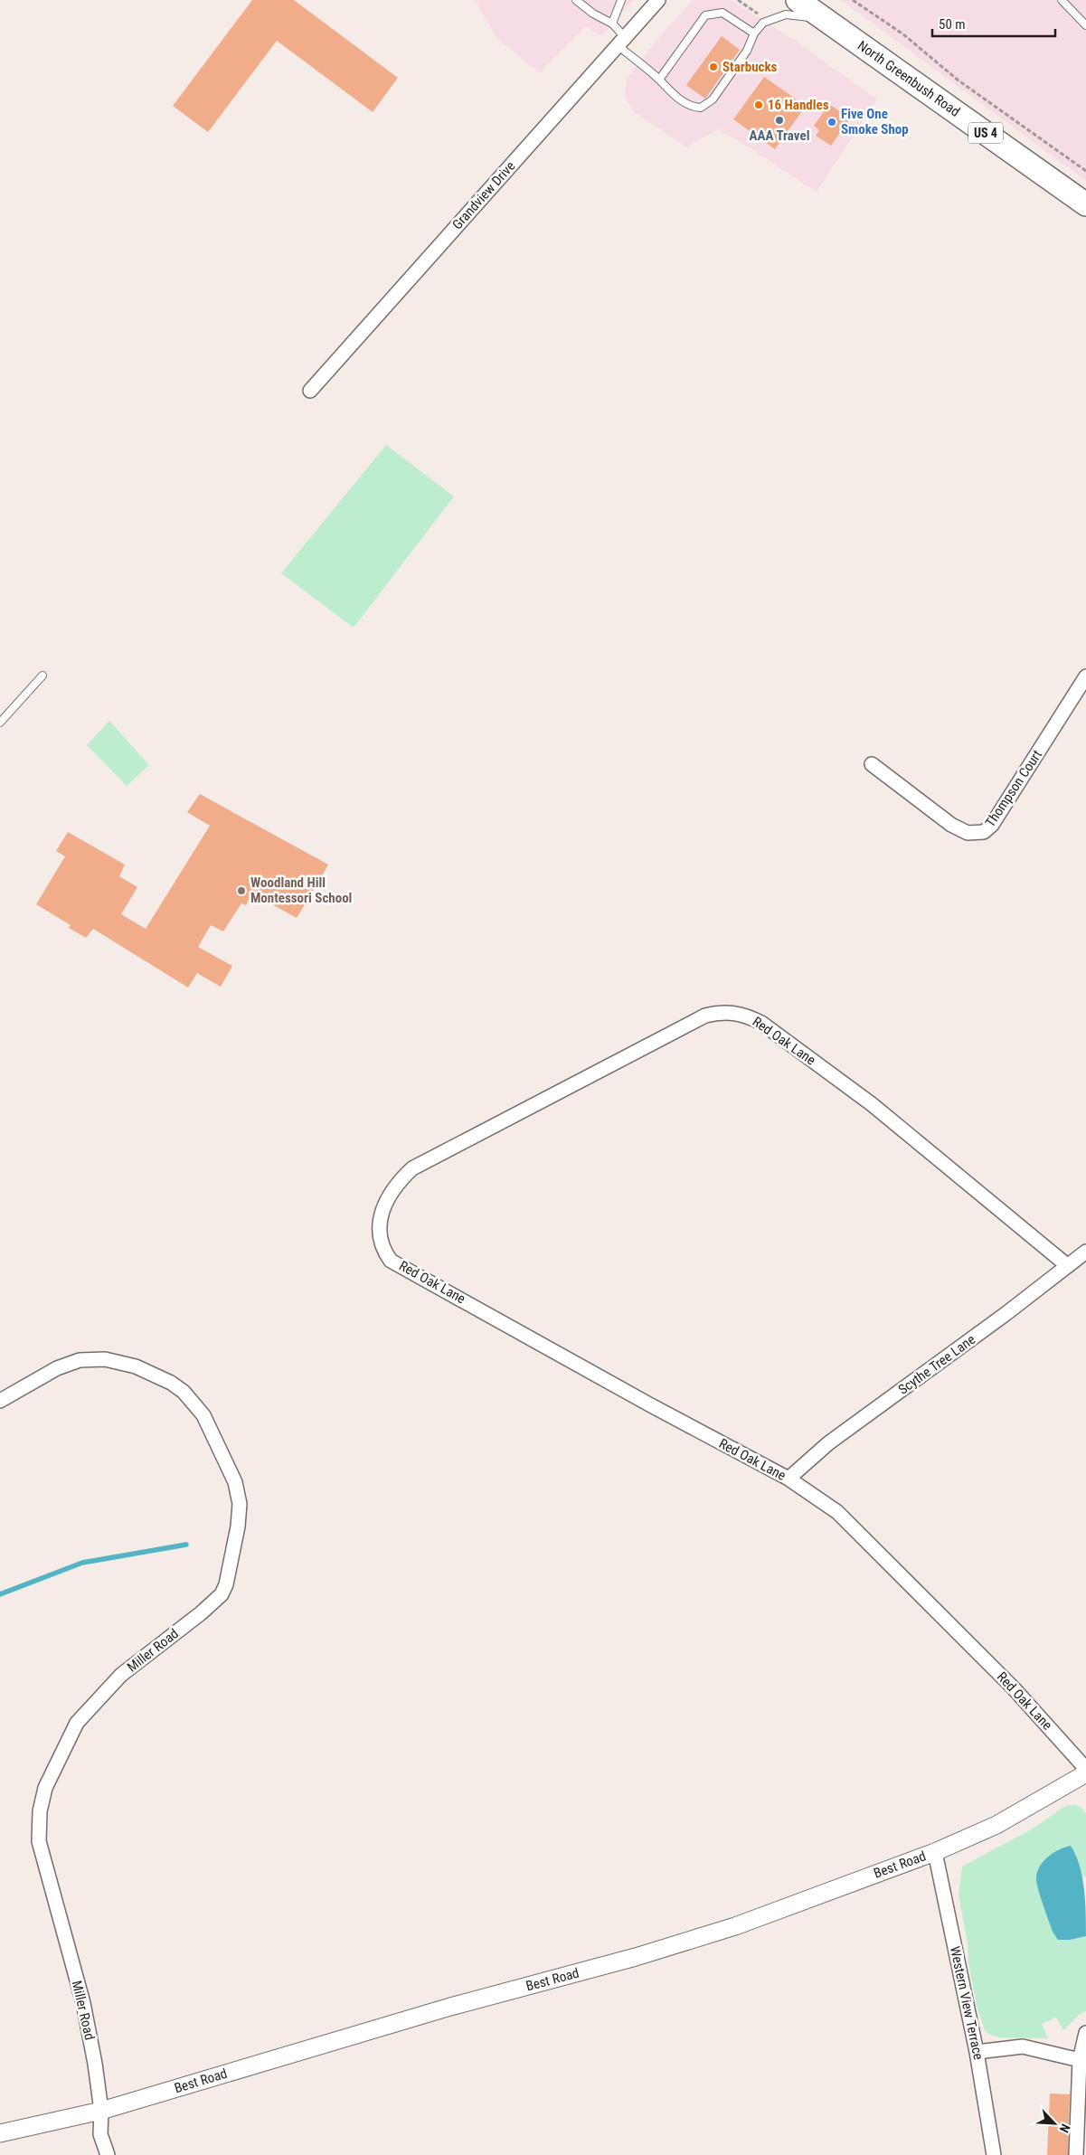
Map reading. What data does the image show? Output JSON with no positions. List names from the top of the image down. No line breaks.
{"streets":{"main road":["North Greenbush Road","US 4"],"street":["Grandview Drive","Thompson Court","Red Oak Lane","Scythe Tree Lane","Miller Road","Best Road","Western View Terrace"]},"crossings":[["Red Oak Lane","Scythe Tree Lane"],["Miller Road","Best Road"],["Best Road","Western View Terrace"]],"places":["Starbucks","16 Handles","AAA Travel","Five One Smoke Shop","Woodland Hill Montessori School"],"scale_bar":"50 m","north":"bottom right"}
